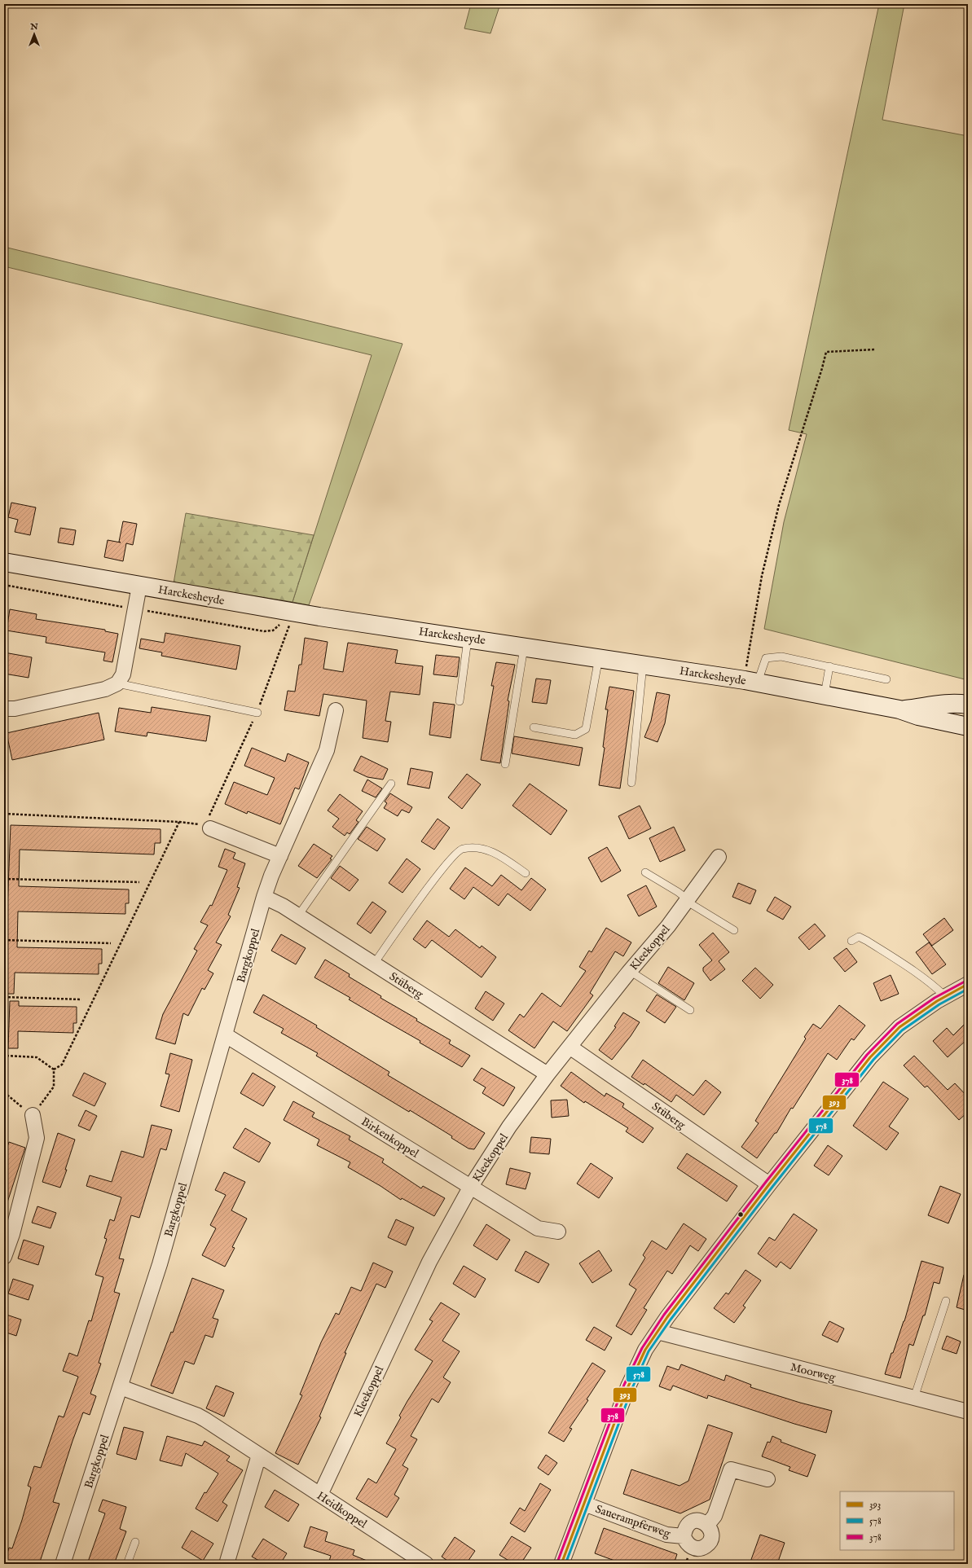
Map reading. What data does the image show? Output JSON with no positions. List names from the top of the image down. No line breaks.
{"streets":{"main road":["Harckesheyde"],"street":["Kleekoppel","Bargkoppel","Stüberg","Birkenkoppel","Moorweg","Heidkoppel","Sauerampferweg"]},"crossings":[["Kleekoppel","Stüberg"],["Kleekoppel","Birkenkoppel"],["Kleekoppel","Heidkoppel"],["Bargkoppel","Stüberg"],["Bargkoppel","Birkenkoppel"],["Bargkoppel","Heidkoppel"]],"lines":["transit line 378","transit line 393","transit line 578"],"legend":["393","578","378"],"north":"top"}
